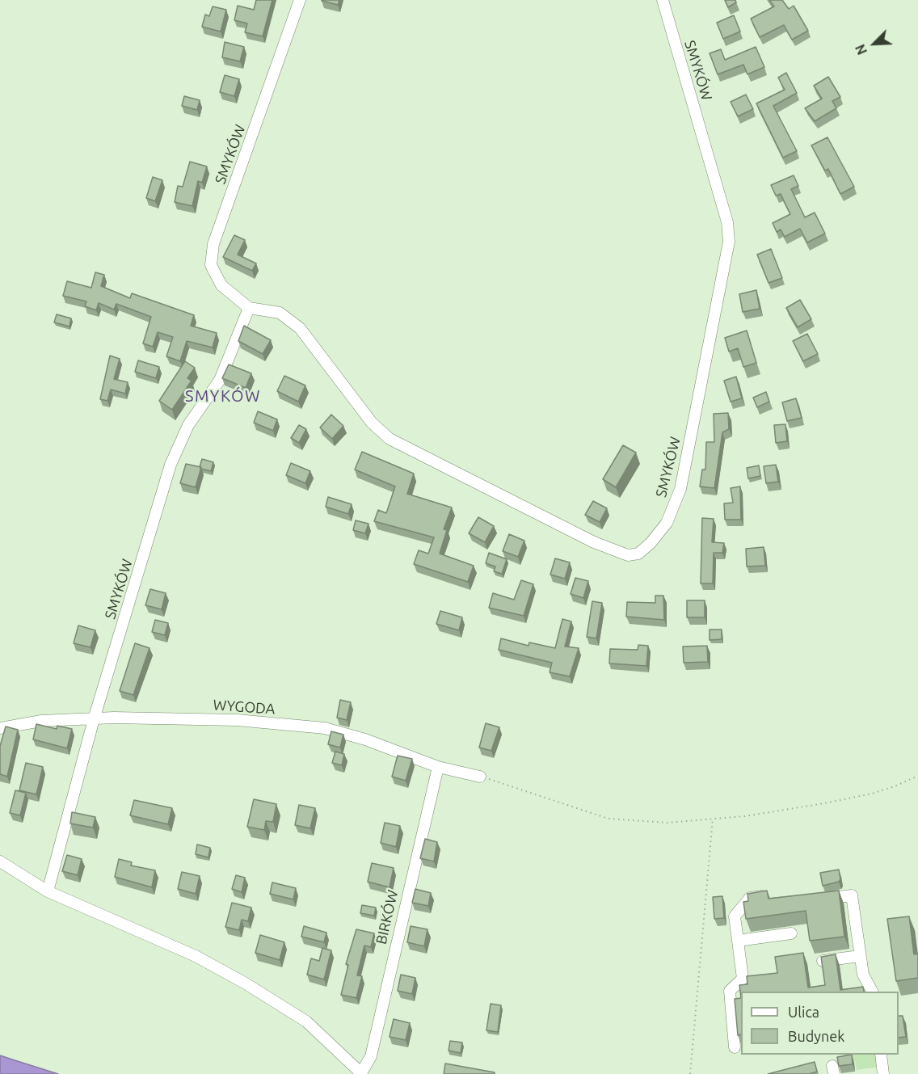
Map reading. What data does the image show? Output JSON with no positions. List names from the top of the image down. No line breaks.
{"streets":{"street":["SMYKÓW","WYGODA","BIRKÓW"]},"crossings":[["SMYKÓW","WYGODA"],["WYGODA","BIRKÓW"]],"districts":["SMYKÓW"],"legend":["Ulica","Budynek"],"north":"bottom left"}
